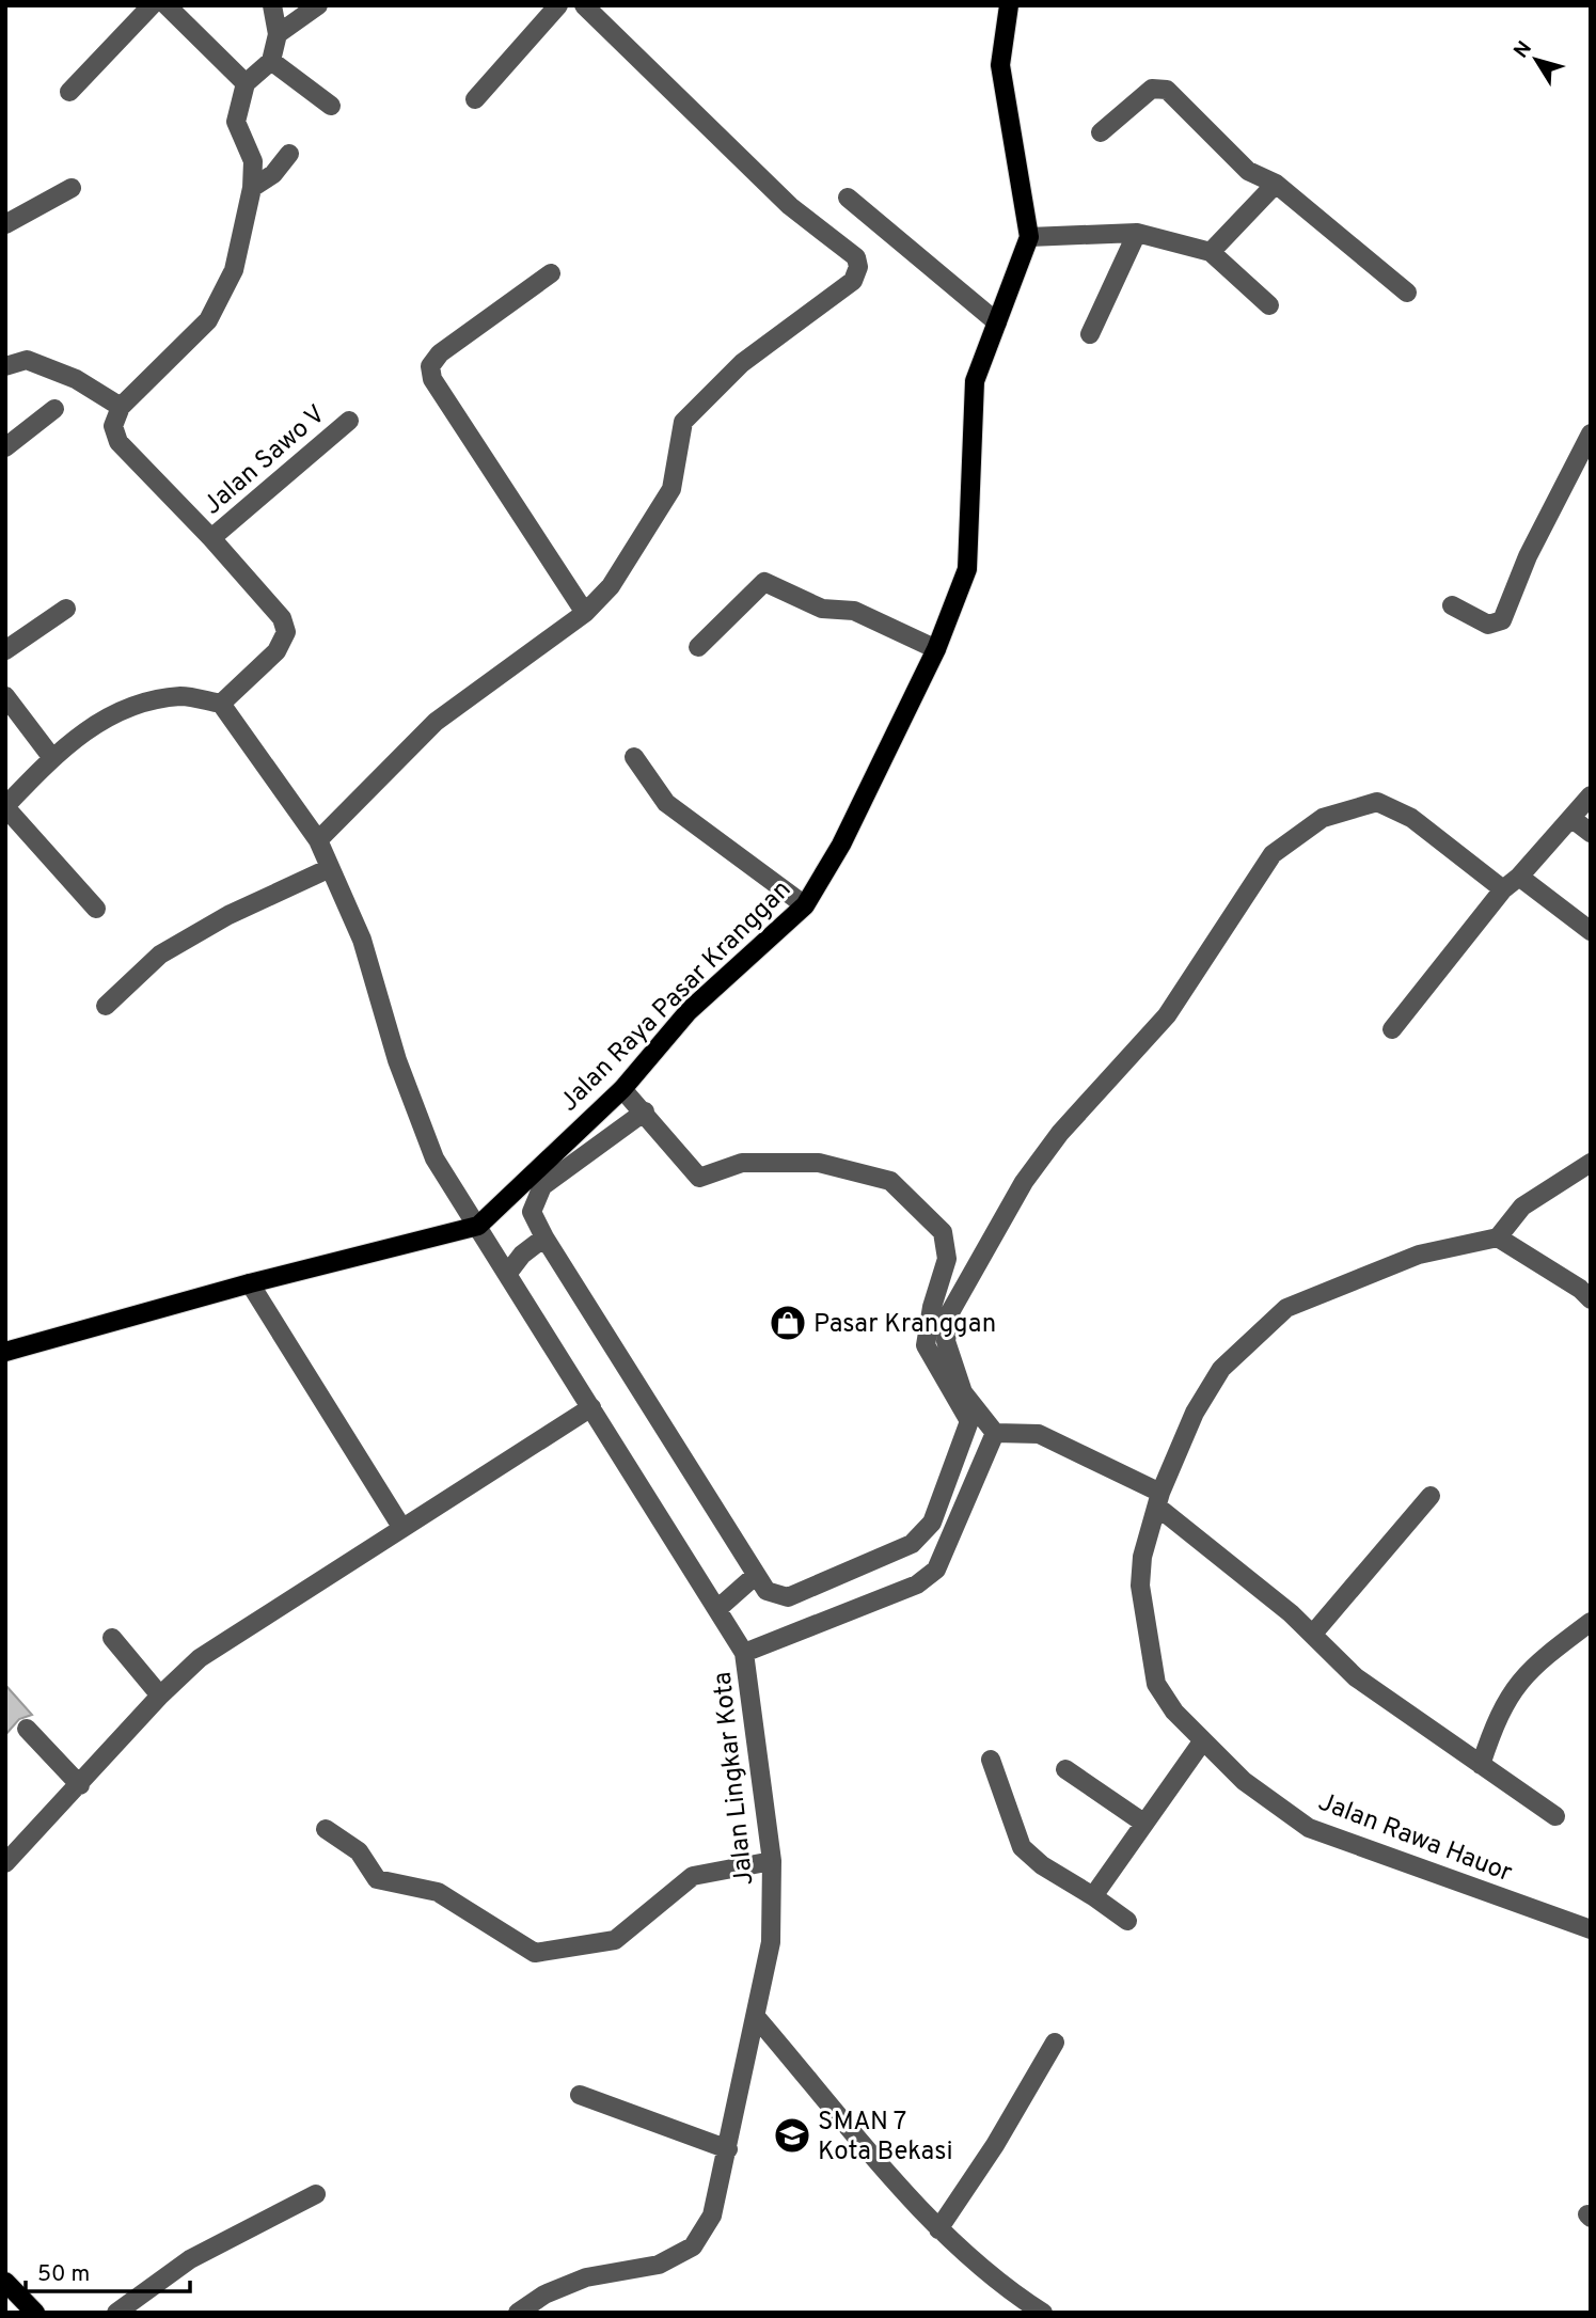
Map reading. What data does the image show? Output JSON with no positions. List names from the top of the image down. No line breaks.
{"streets":{"main road":["Jalan Raya Pasar Kranggan"],"street":["Jalan Sawo V","Jalan Lingkar Kota","Jalan Rawa Hauor"]},"crossings":[["Jalan Raya Pasar Kranggan","Jalan Lingkar Kota"]],"places":{"shop":["Pasar Kranggan"],"school or university":["SMAN 7 Kota Bekasi"]},"scale_bar":"50 m","north":"top left"}
